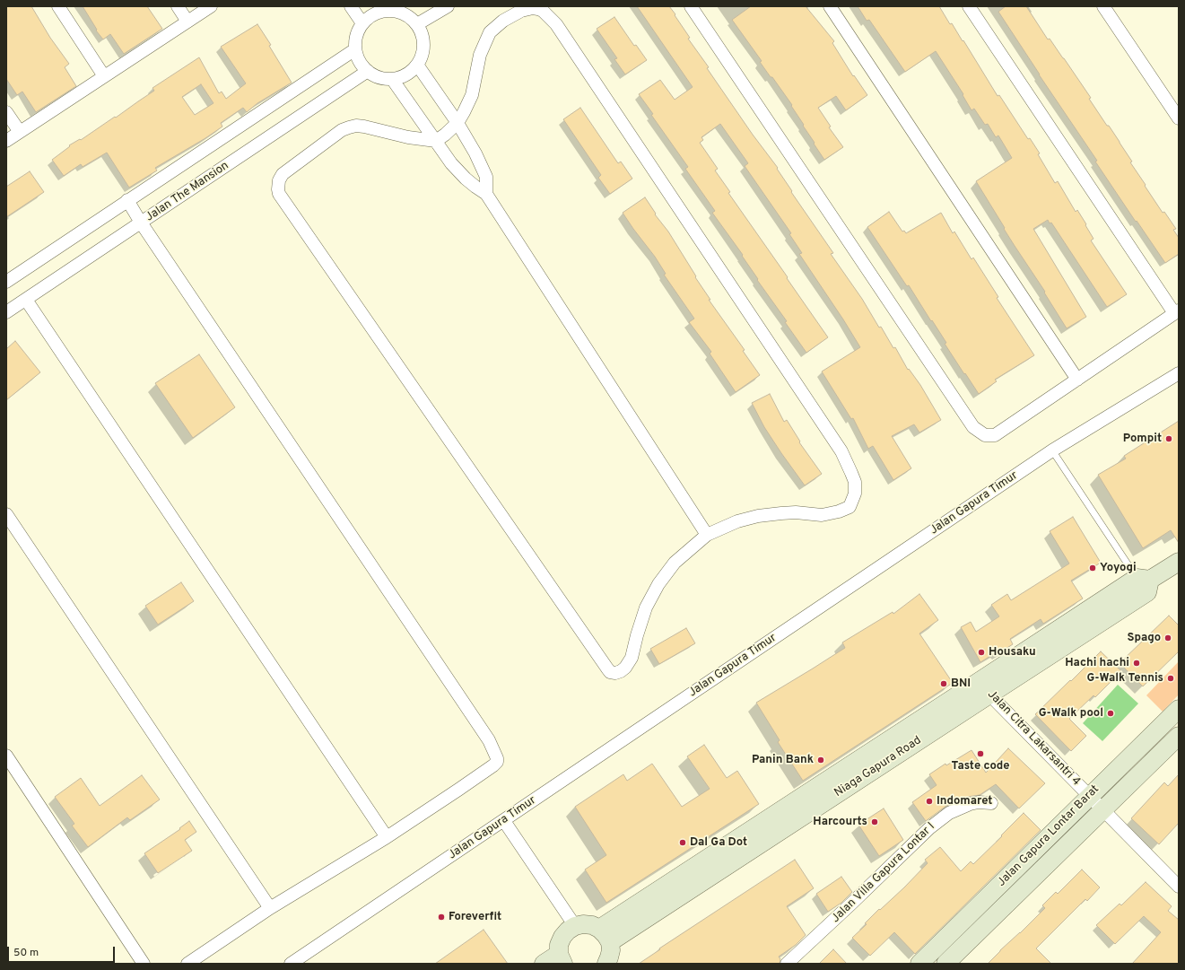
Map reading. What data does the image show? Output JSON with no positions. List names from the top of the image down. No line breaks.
{"streets":{"street":["Jalan The Mansion","Jalan Gapura Timur","Jalan Citra Lakarsantri 4","Niaga Gapura Road","Jalan Gapura Lontar Barat","Jalan Villa Gapura Lontar I"]},"crossings":[["Jalan Citra Lakarsantri 4","Niaga Gapura Road"],["Jalan Citra Lakarsantri 4","Jalan Gapura Lontar Barat"]],"places":["Pompit","Yoyogi","Spago","Housaku","Hachi hachi","G-Walk Tennis","BNI","G-Walk pool","Taste code","Panin Bank","Indomaret","Harcourts","Dal Ga Dot","Foreverfit"],"scale_bar":"50 m"}
